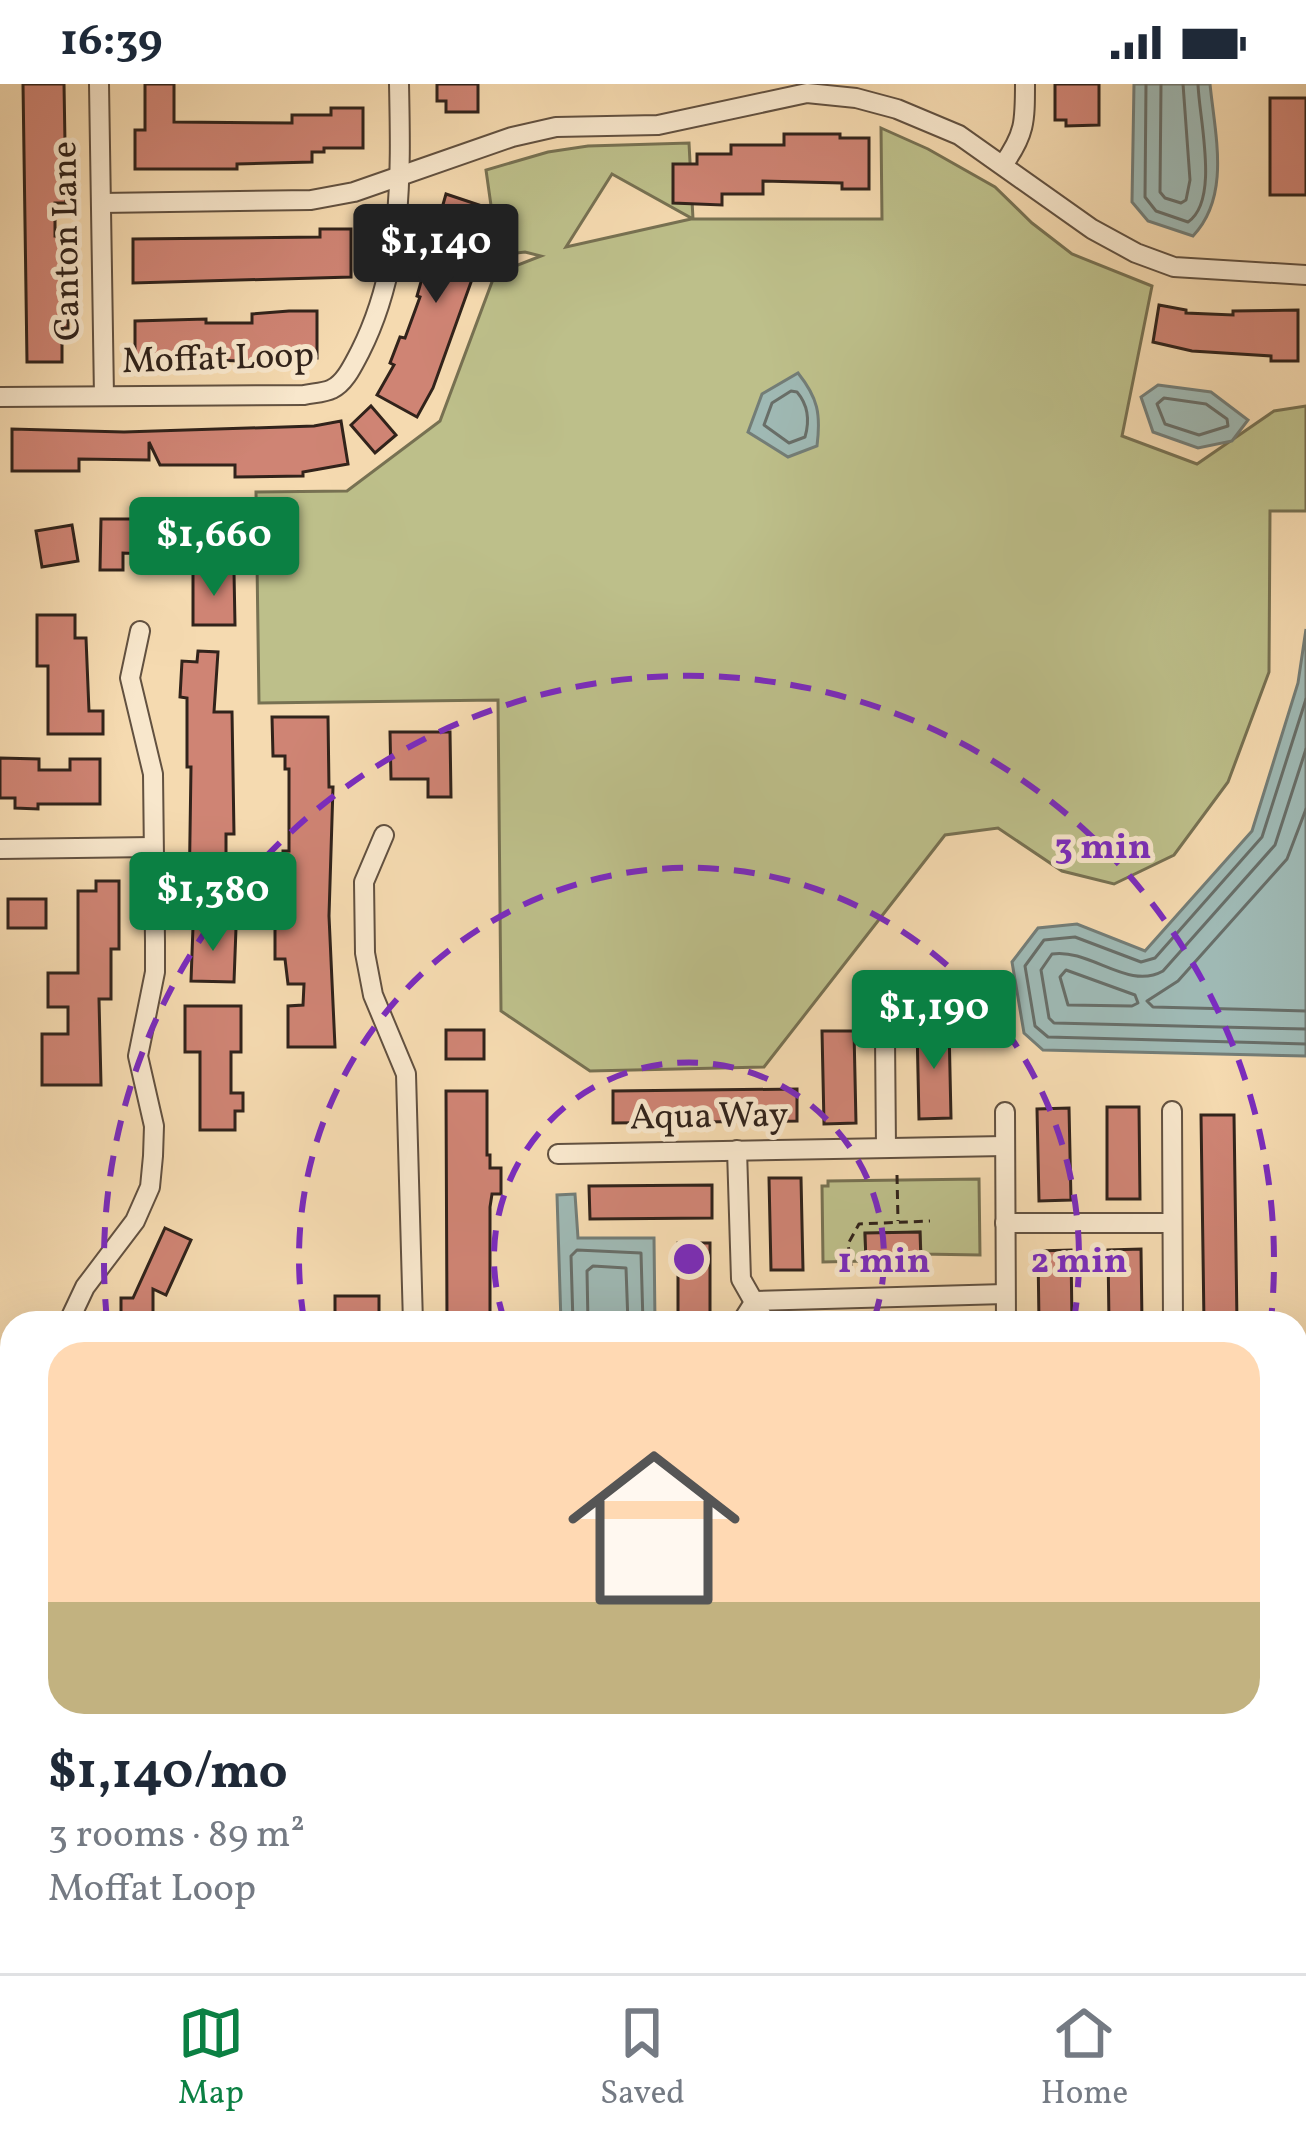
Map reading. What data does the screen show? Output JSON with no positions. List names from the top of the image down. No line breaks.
{"streets":{"street":["Canton Lane","Moffat Loop","Aqua Way"]},"crossings":[["Canton Lane","Moffat Loop"]],"page":{"status":"16:39","price":["$1,140","$1,660","$1,380","$1,190"],"list":[{"name":"$1,140/mo","note":"3 rooms · 89 m² · Moffat Loop"}],"tabs":["Map","Saved","Home"]},"rings":["3 min","1 min","2 min"]}
